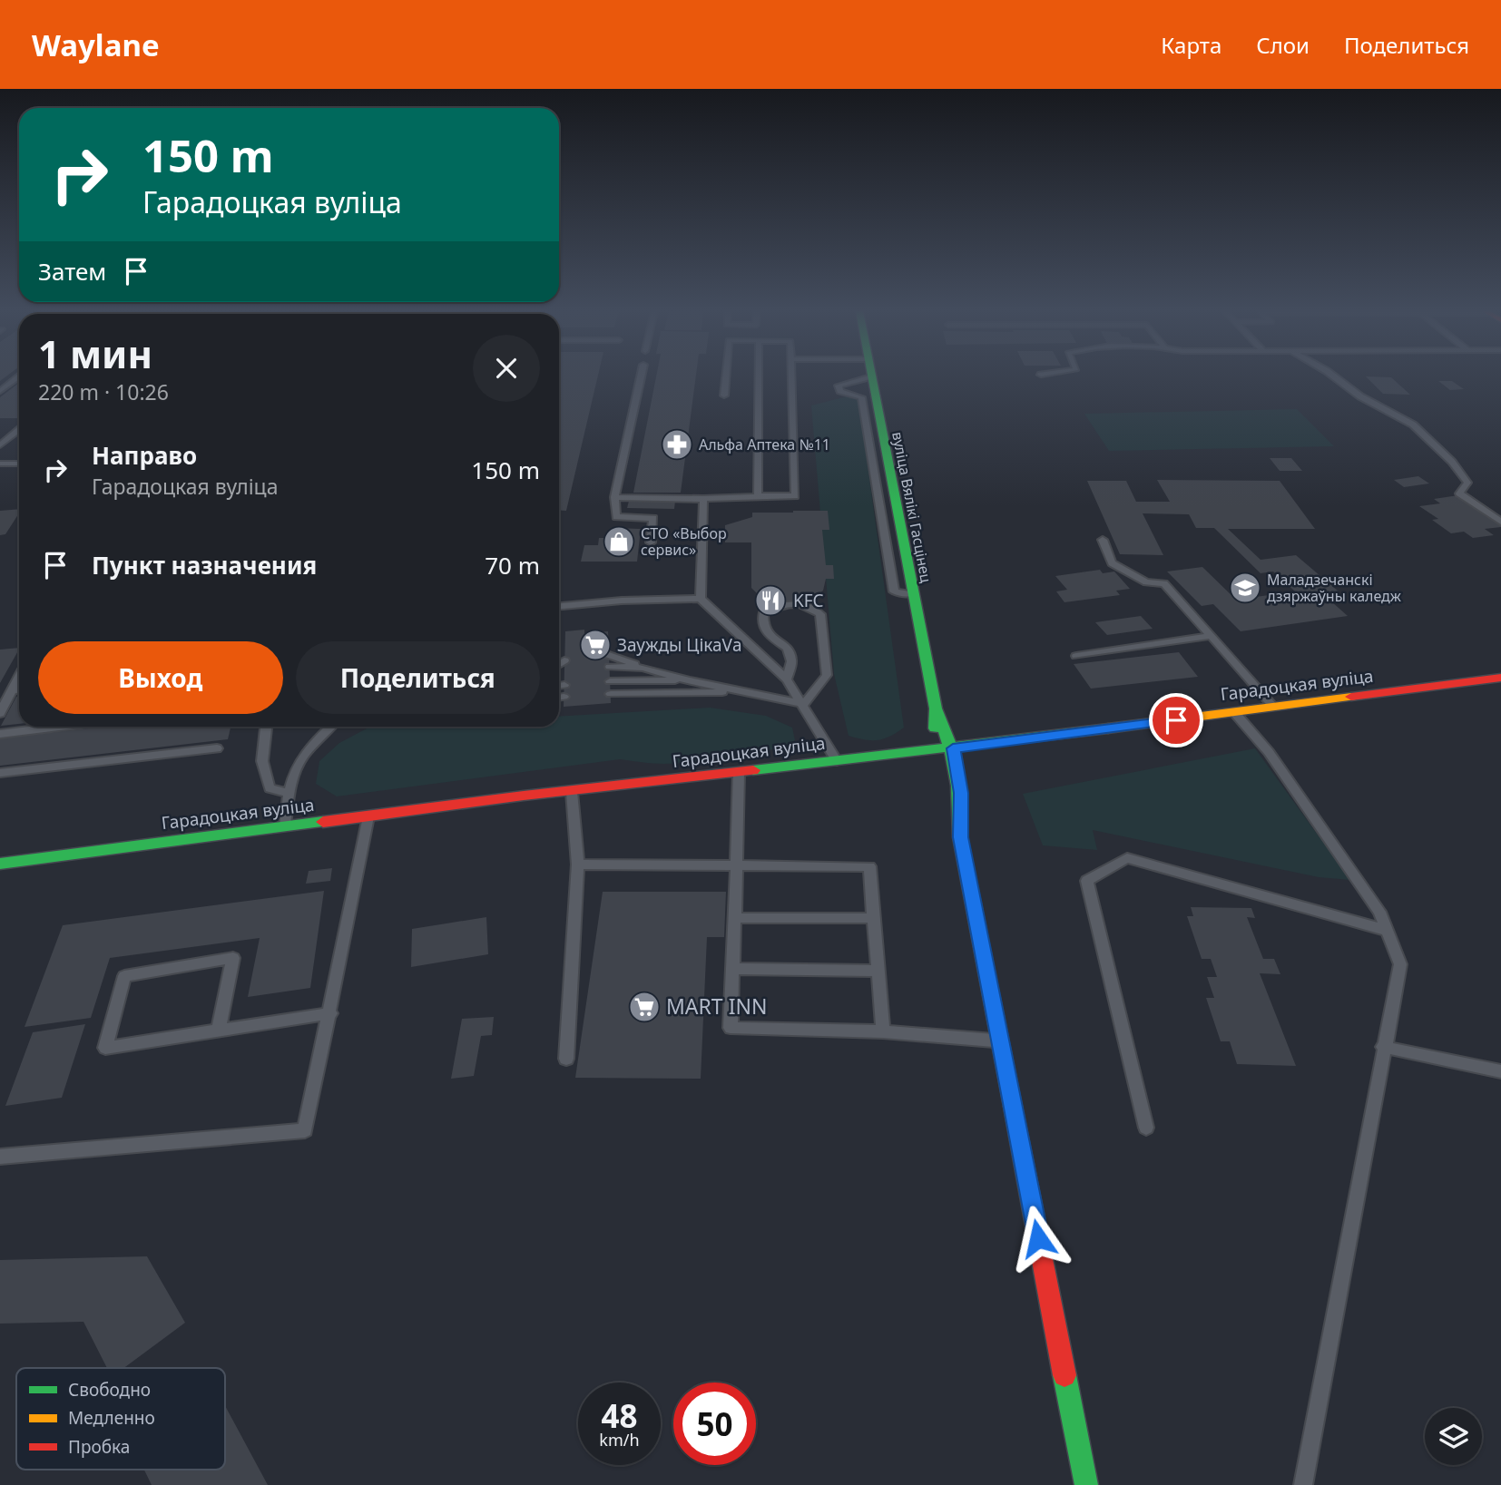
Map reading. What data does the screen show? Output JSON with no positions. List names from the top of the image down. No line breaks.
{"streets":{"main road":["вуліца Вялікі Гасцінец","Гарадоцкая вуліца"]},"crossings":[["вуліца Вялікі Гасцінец","Гарадоцкая вуліца"]],"places":{"pharmacy":["Альфа Аптека №11"],"shop":["СТО «Выбор сервис»"],"school or university":["Маладзечанскі дзяржаўны каледж"],"restaurant":["KFC"],"supermarket":["Заужды ЦікаVа","MART INN"]},"legend":["Свободно","Медленно","Пробка"],"page":{"header":"Waylane","nav":["Карта","Слои","Поделиться"],"turn":["150 m","Гарадоцкая вуліца"],"then":"Затем","heading":["1 мин","220 m · 10:26"],"list":[{"name":"Направо","note":"Гарадоцкая вуліца","value":"150 m"},{"name":"Пункт назначения","value":"70 m"}],"buttons":["Выход","Поделиться"],"speed":"48 km/h","limit":"50"}}
